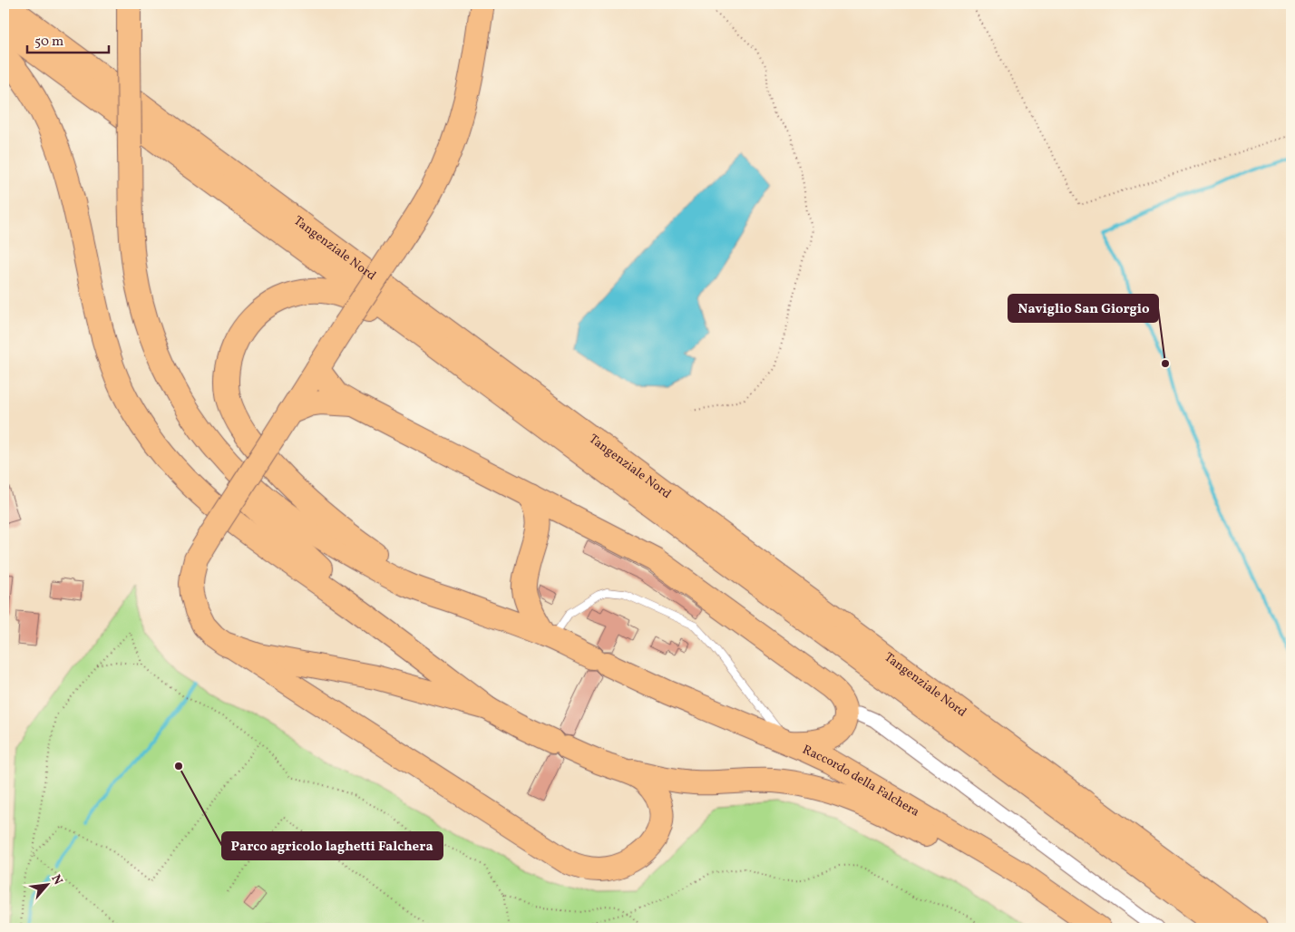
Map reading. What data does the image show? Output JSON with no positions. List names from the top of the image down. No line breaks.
{"streets":{"highway":["Tangenziale Nord","Raccordo della Falchera"]},"places":["Naviglio San Giorgio","Parco agricolo laghetti Falchera"],"scale_bar":"50 m","north":"top right"}
